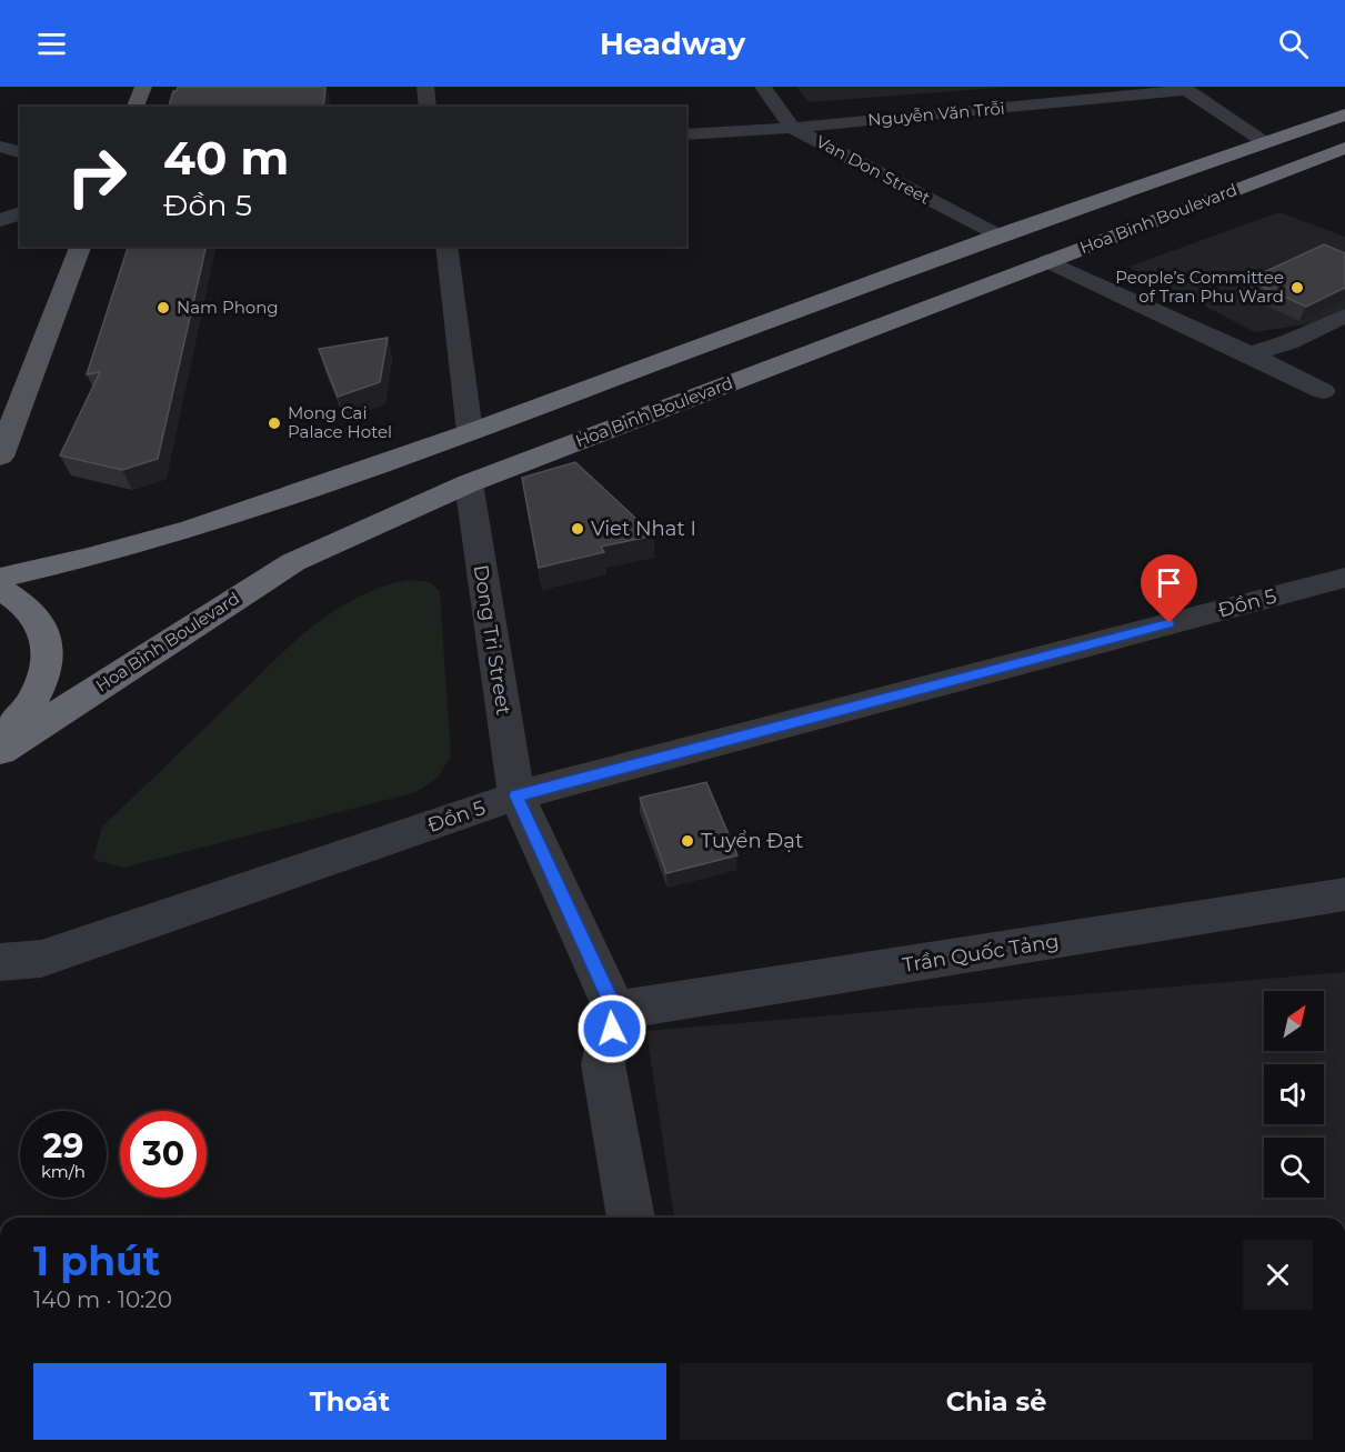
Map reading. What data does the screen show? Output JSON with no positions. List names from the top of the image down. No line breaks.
{"streets":{"highway":["Hoa Binh Boulevard"],"street":["Nguyễn Văn Trỗi","Van Don Street","Đồn 5","Dong Tri Street","Trần Quốc Tảng"]},"crossings":[["Nguyễn Văn Trỗi","Van Don Street"],["Van Don Street","Hoa Binh Boulevard"],["Hoa Binh Boulevard","Dong Tri Street"],["Đồn 5","Dong Tri Street"],["Dong Tri Street","Trần Quốc Tảng"]],"places":["People’s Committee of Tran Phu Ward","Nam Phong","Mong Cai Palace Hotel","Viet Nhat I","Tuyển Đạt"],"north":"top right","page":{"header":"Headway","turn":["40 m","Đồn 5"],"speed":"29 km/h","limit":"30","heading":["1 phút","140 m · 10:20"],"buttons":["Thoát","Chia sẻ"]}}
